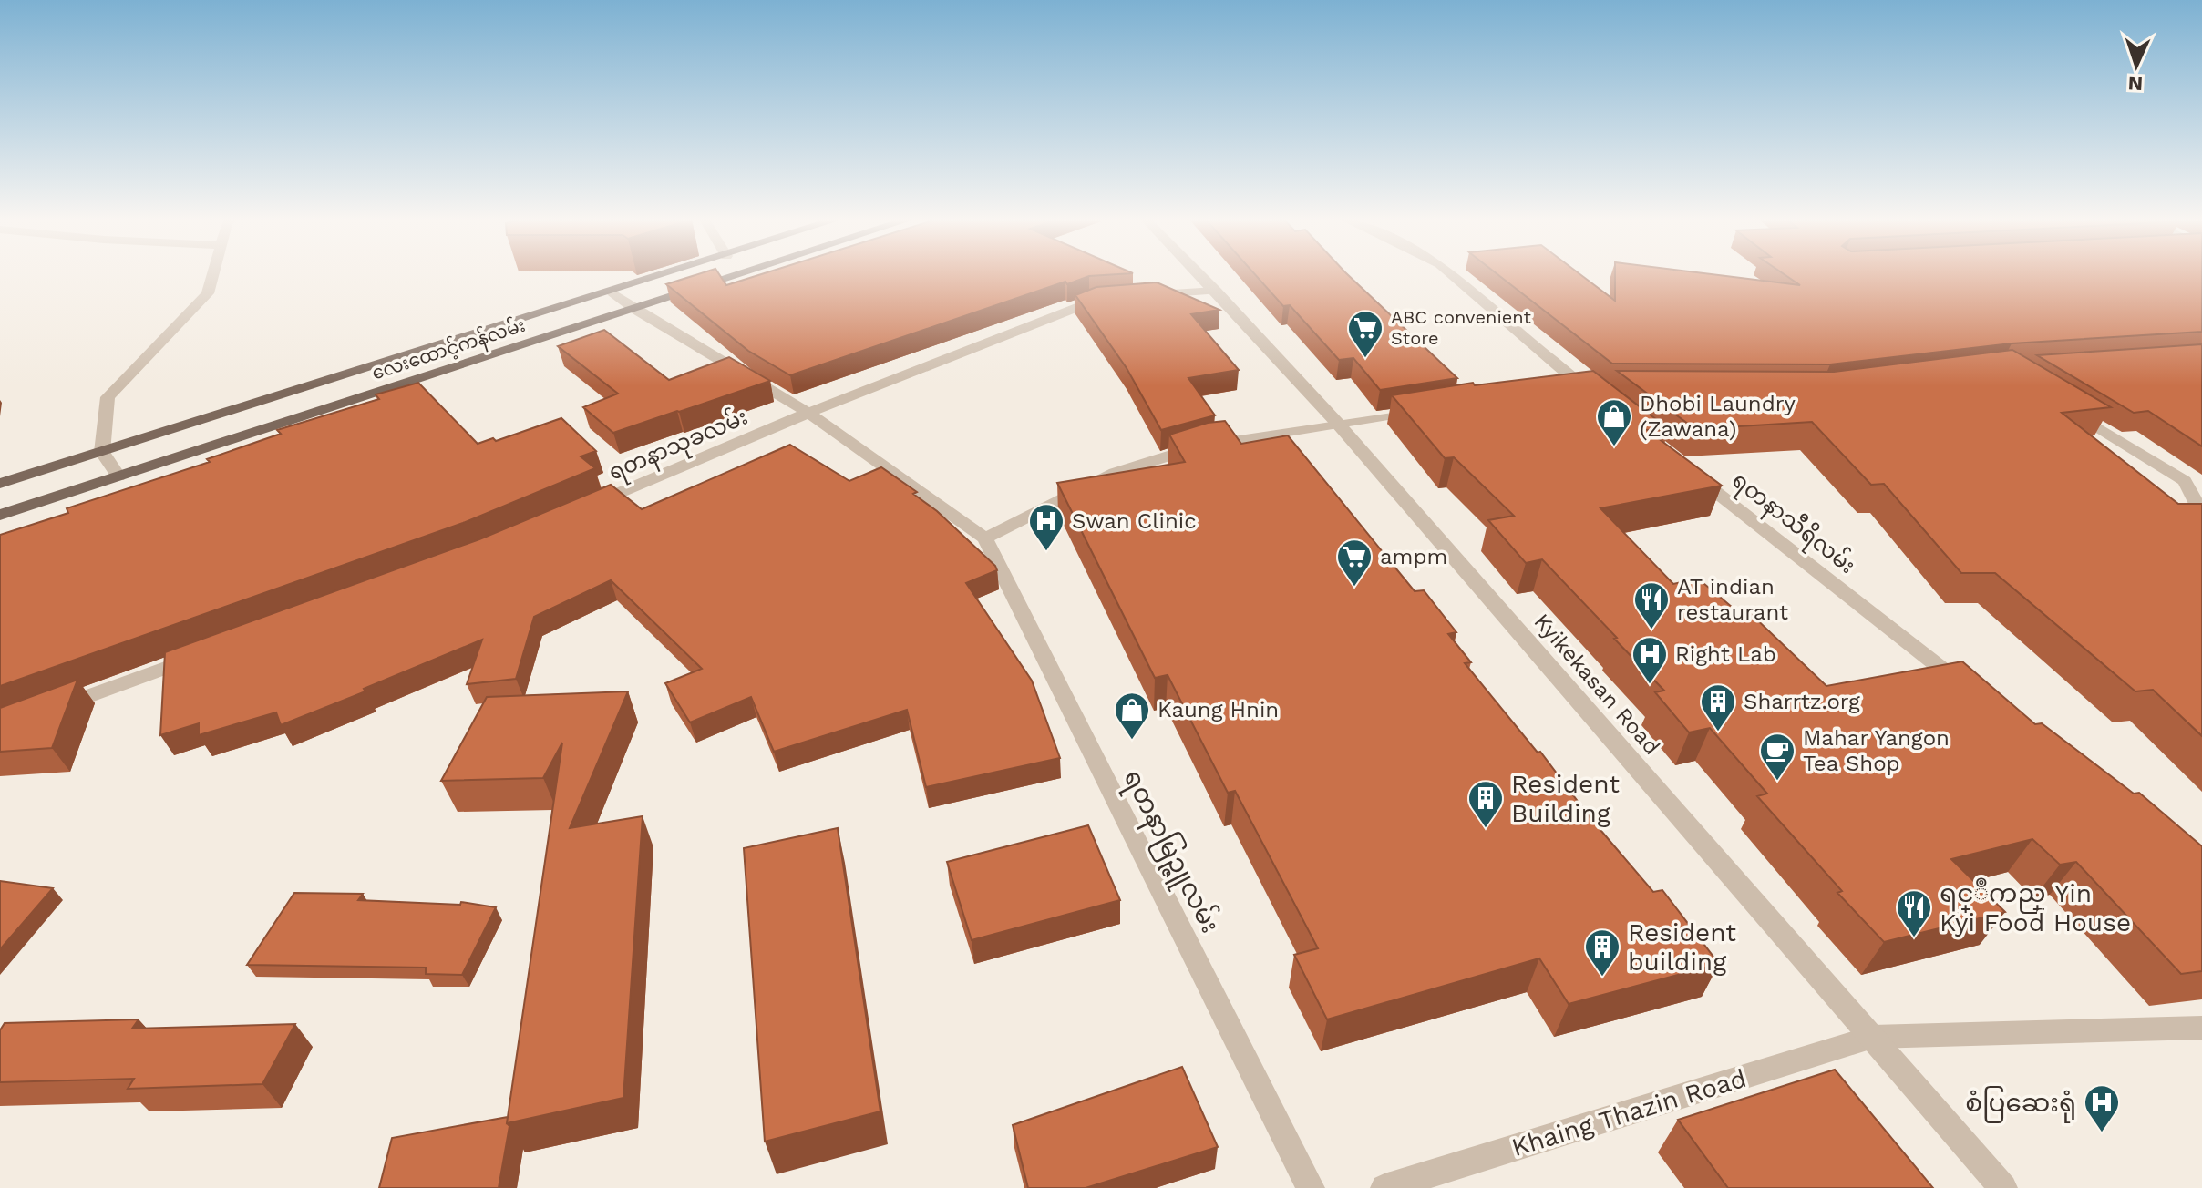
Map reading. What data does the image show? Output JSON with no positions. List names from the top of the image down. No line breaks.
{"streets":{"main road":["လေးထောင့်ကန်လမ်း"],"street":["ရတနာသုခလမ်း","ရတနာသီရိလမ်း","Kyikekasan Road","ရတနာမြဉ္ဇူလမ်း","Khaing Thazin Road"]},"crossings":[["လေးထောင့်ကန်လမ်း","ရတနာမြဉ္ဇူလမ်း"],["ရတနာသုခလမ်း","Kyikekasan Road"],["ရတနာသုခလမ်း","ရတနာမြဉ္ဇူလမ်း"],["Kyikekasan Road","Khaing Thazin Road"]],"places":{"supermarket":["ABC convenient Store","ampm"],"shop":["Dhobi Laundry (Zawana)","Kaung Hnin"],"hospital":["Swan Clinic","Right Lab","စံပြဆေးရုံ"],"restaurant":["AT indian restaurant","ရင္ဳကည္ Yin Kyi Food House"],"building":["Sharrtz.org","Resident Building","Resident building"],"cafe":["Mahar Yangon Tea Shop"]},"north":"bottom"}
